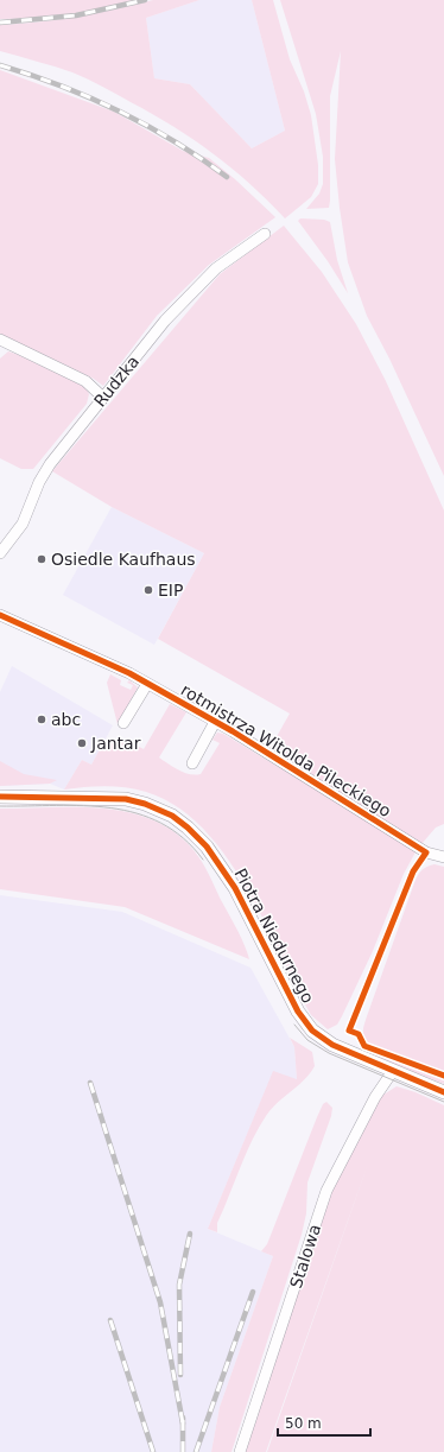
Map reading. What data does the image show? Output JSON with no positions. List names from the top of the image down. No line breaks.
{"streets":{"street":["Rudzka","rotmistrza Witolda Pileckiego","Piotra Niedurnego","Stalowa"]},"crossings":[["Piotra Niedurnego","Stalowa"]],"places":["Osiedle Kaufhaus","EIP","abc","Jantar"],"scale_bar":"50 m"}
